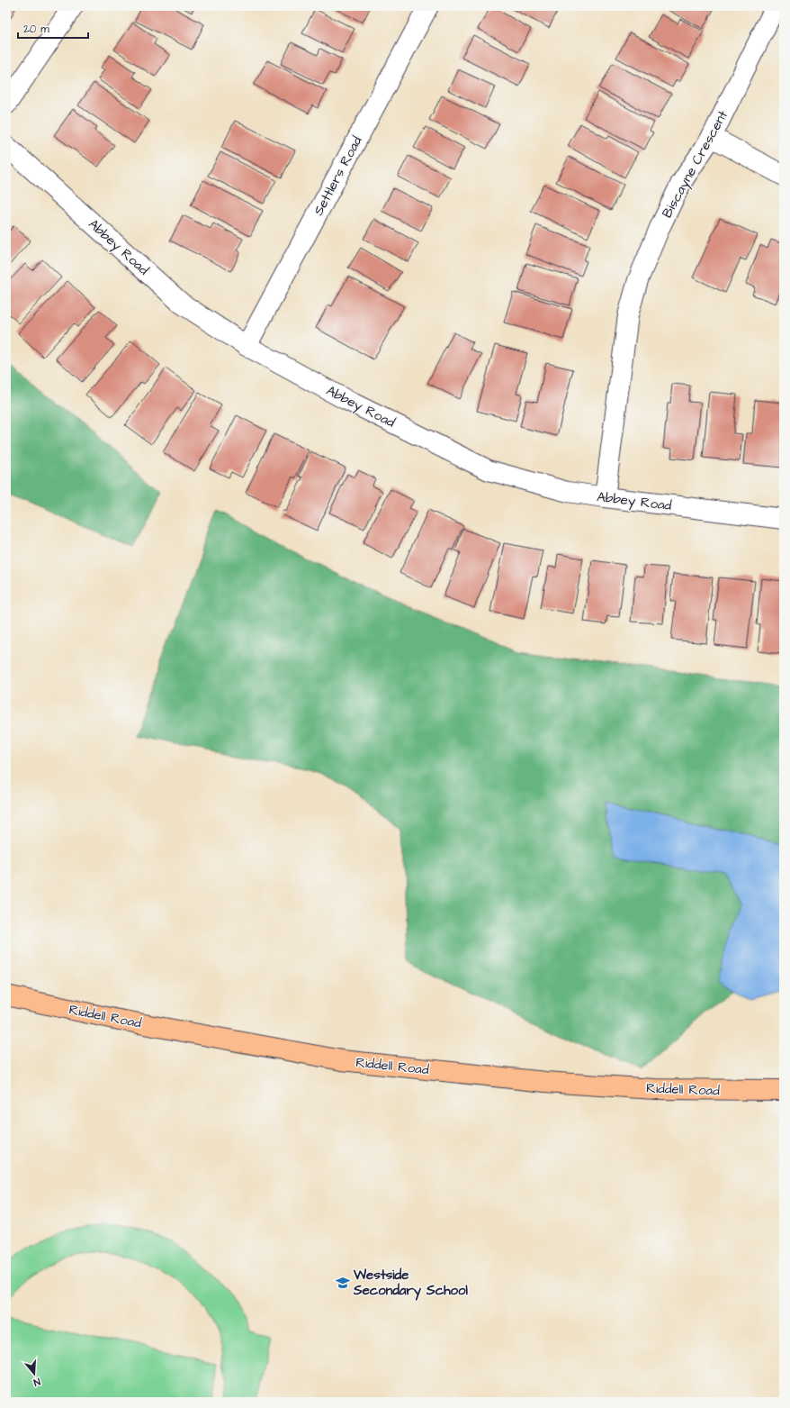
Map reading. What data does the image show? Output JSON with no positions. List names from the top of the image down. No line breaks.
{"streets":{"main road":["Riddell Road"],"street":["Biscayne Crescent","Settlers Road","Abbey Road"]},"crossings":[["Biscayne Crescent","Abbey Road"],["Settlers Road","Abbey Road"]],"places":{"school or university":["Westside Secondary School"]},"scale_bar":"20 m","north":"bottom"}
